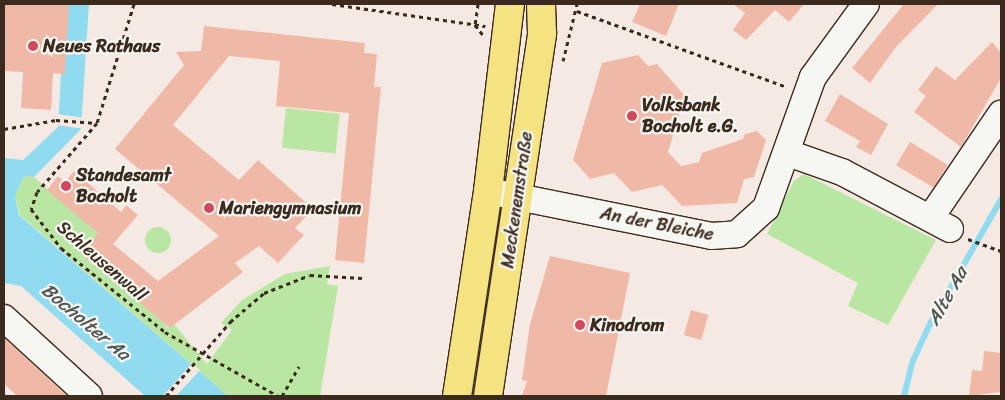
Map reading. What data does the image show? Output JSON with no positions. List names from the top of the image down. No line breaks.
{"streets":{"main road":["Meckenemstraße"],"street":["An der Bleiche"],"path":["Schleusenwall"]},"crossings":[["Meckenemstraße","An der Bleiche"]],"water":["Alte Aa","Bocholter Aa"],"places":["Neues Rathaus","Volksbank Bocholt e.G.","Standesamt Bocholt","Mariengymnasium","Kinodrom"]}
